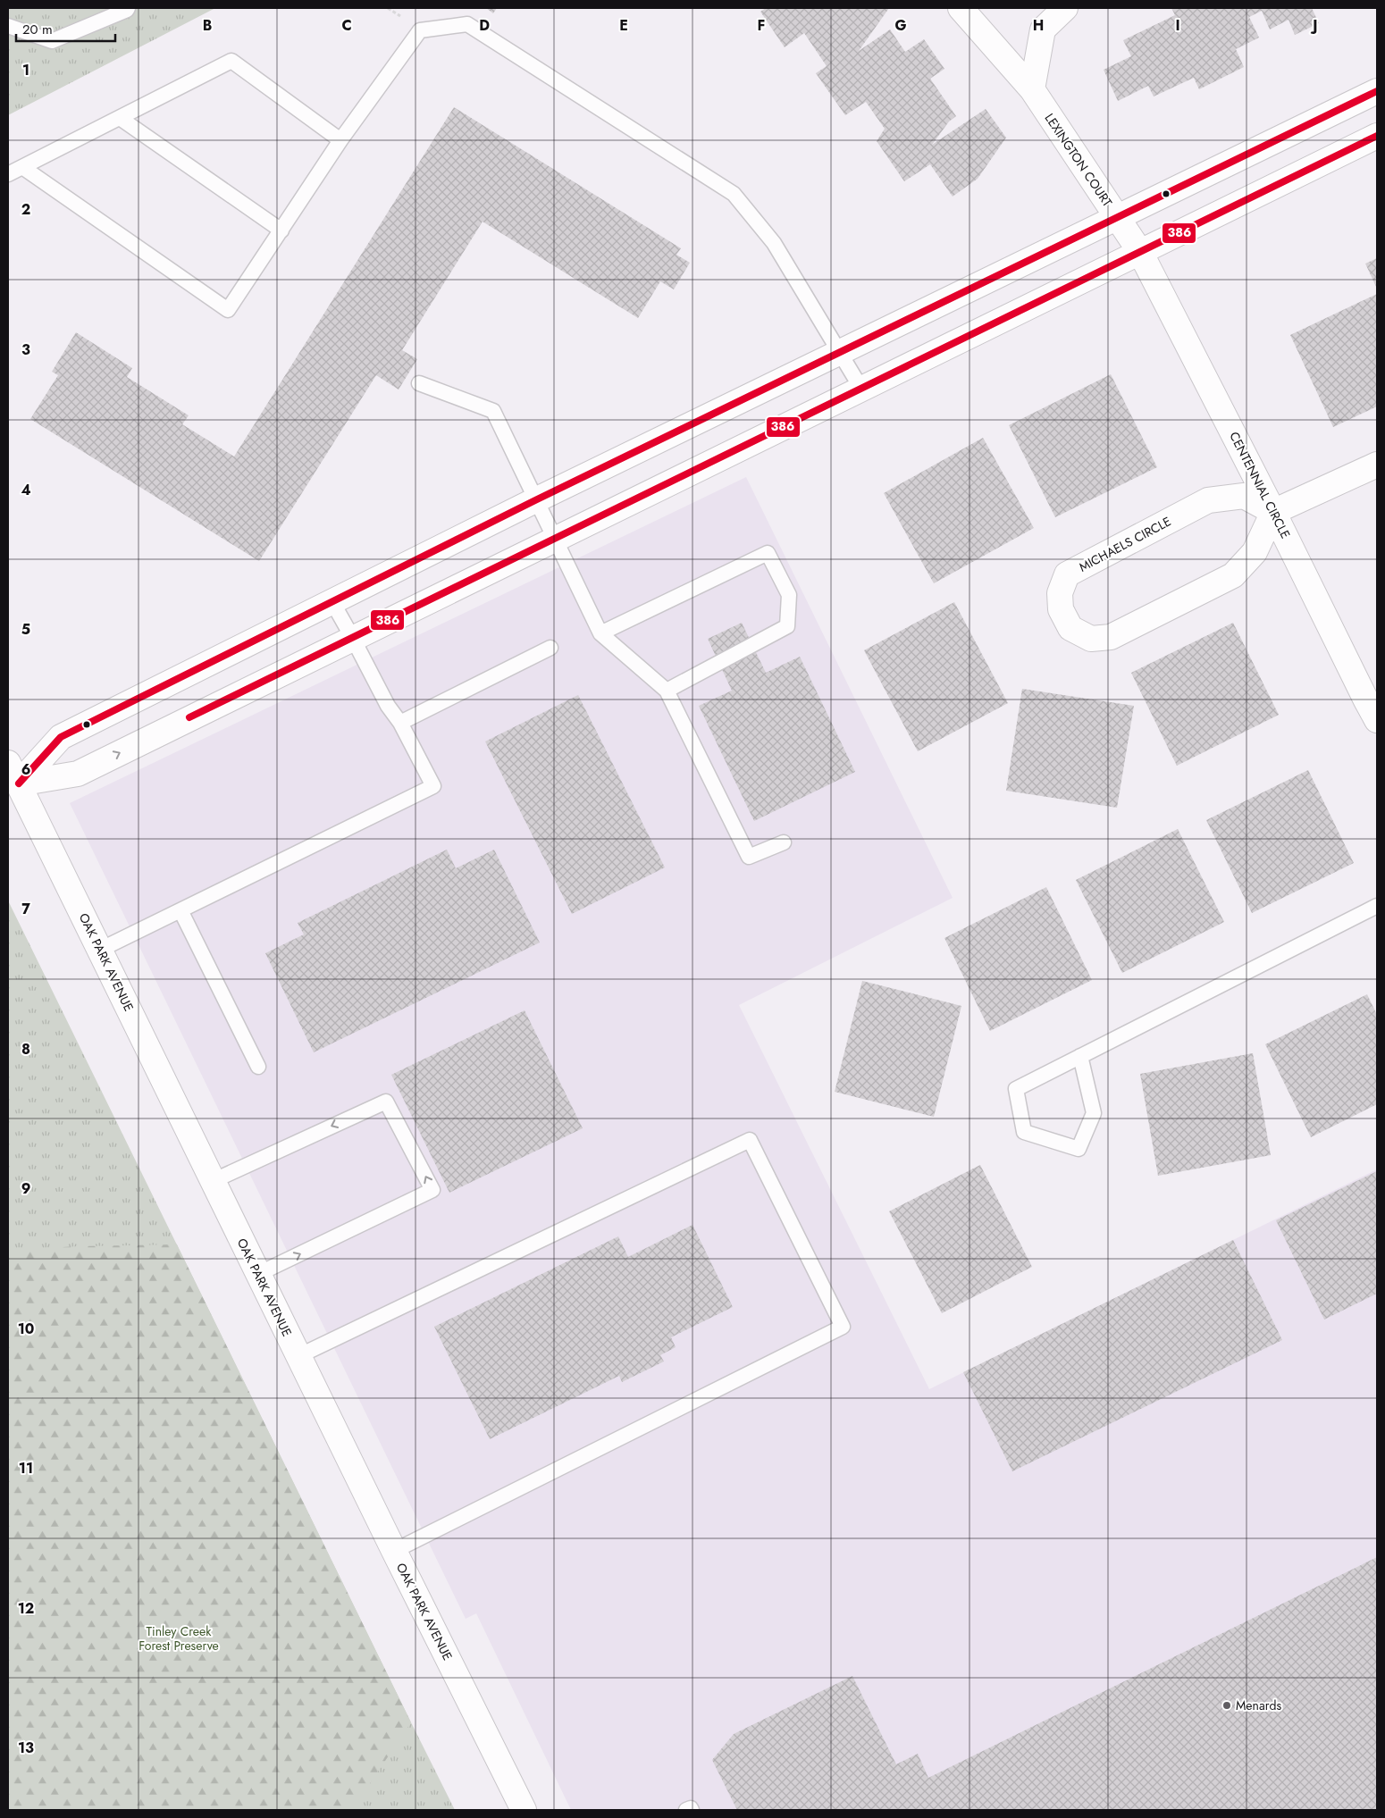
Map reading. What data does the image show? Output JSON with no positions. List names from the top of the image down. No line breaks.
{"streets":{"street":["LEXINGTON COURT","CENTENNIAL CIRCLE","MICHAELS CIRCLE","OAK PARK AVENUE"]},"crossings":[["LEXINGTON COURT","CENTENNIAL CIRCLE"],["CENTENNIAL CIRCLE","MICHAELS CIRCLE"]],"parks":["Tinley Creek Forest Preserve"],"places":["Menards"],"lines":["transit line 386"],"scale_bar":"20 m","grid":{"columns":["B","C","D","E","F","G","H","I","J"],"rows":["1","2","3","4","5","6","7","8","9","10","11","12","13"]}}
